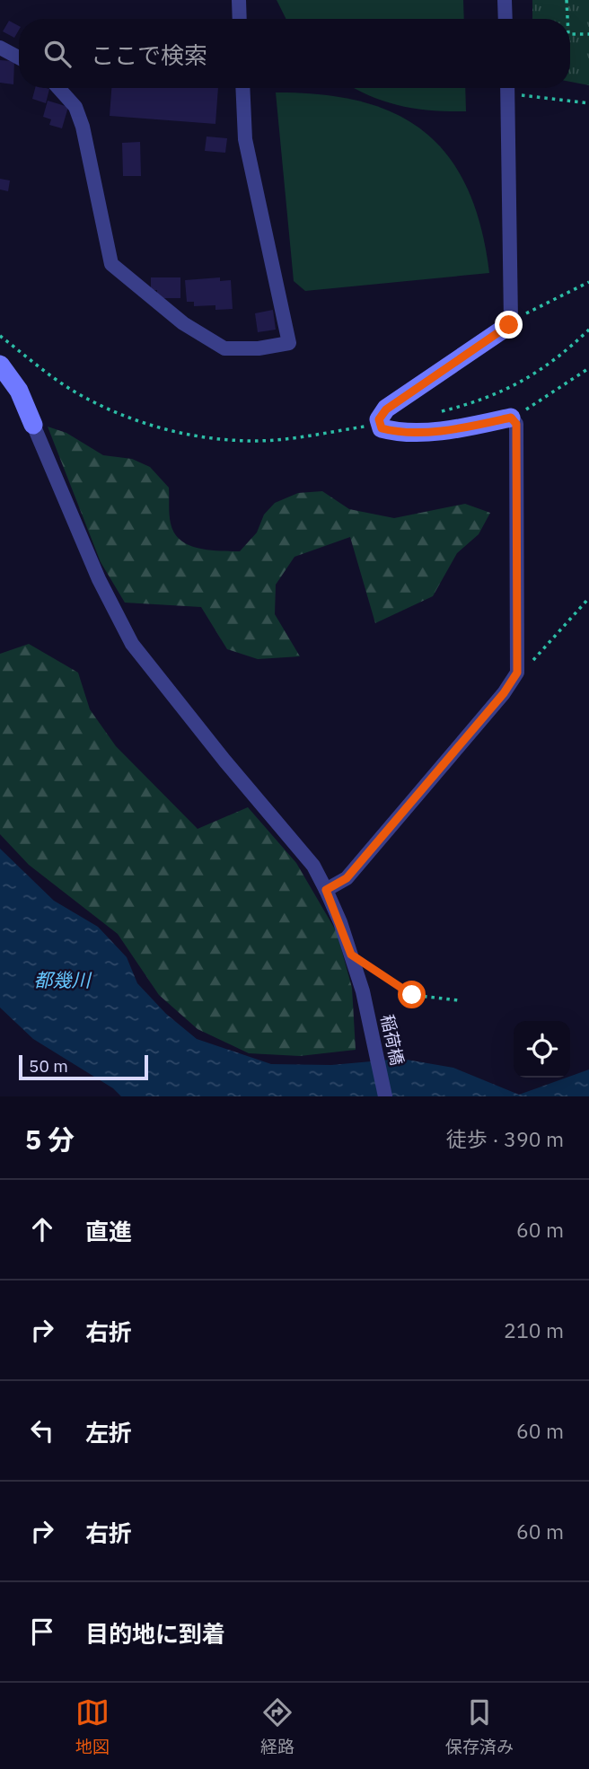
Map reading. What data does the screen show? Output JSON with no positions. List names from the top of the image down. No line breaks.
{"streets":{"street":["稲荷橋"]},"water":["都幾川"],"scale_bar":"50 m","page":{"search":"ここで検索","scale":"50 m","heading":["5 分","徒歩 · 390 m"],"list":[["直進","60 m"],["右折","210 m"],["左折","60 m"],["右折","60 m"],"目的地に到着"],"nav":["地図","経路","保存済み"]}}
